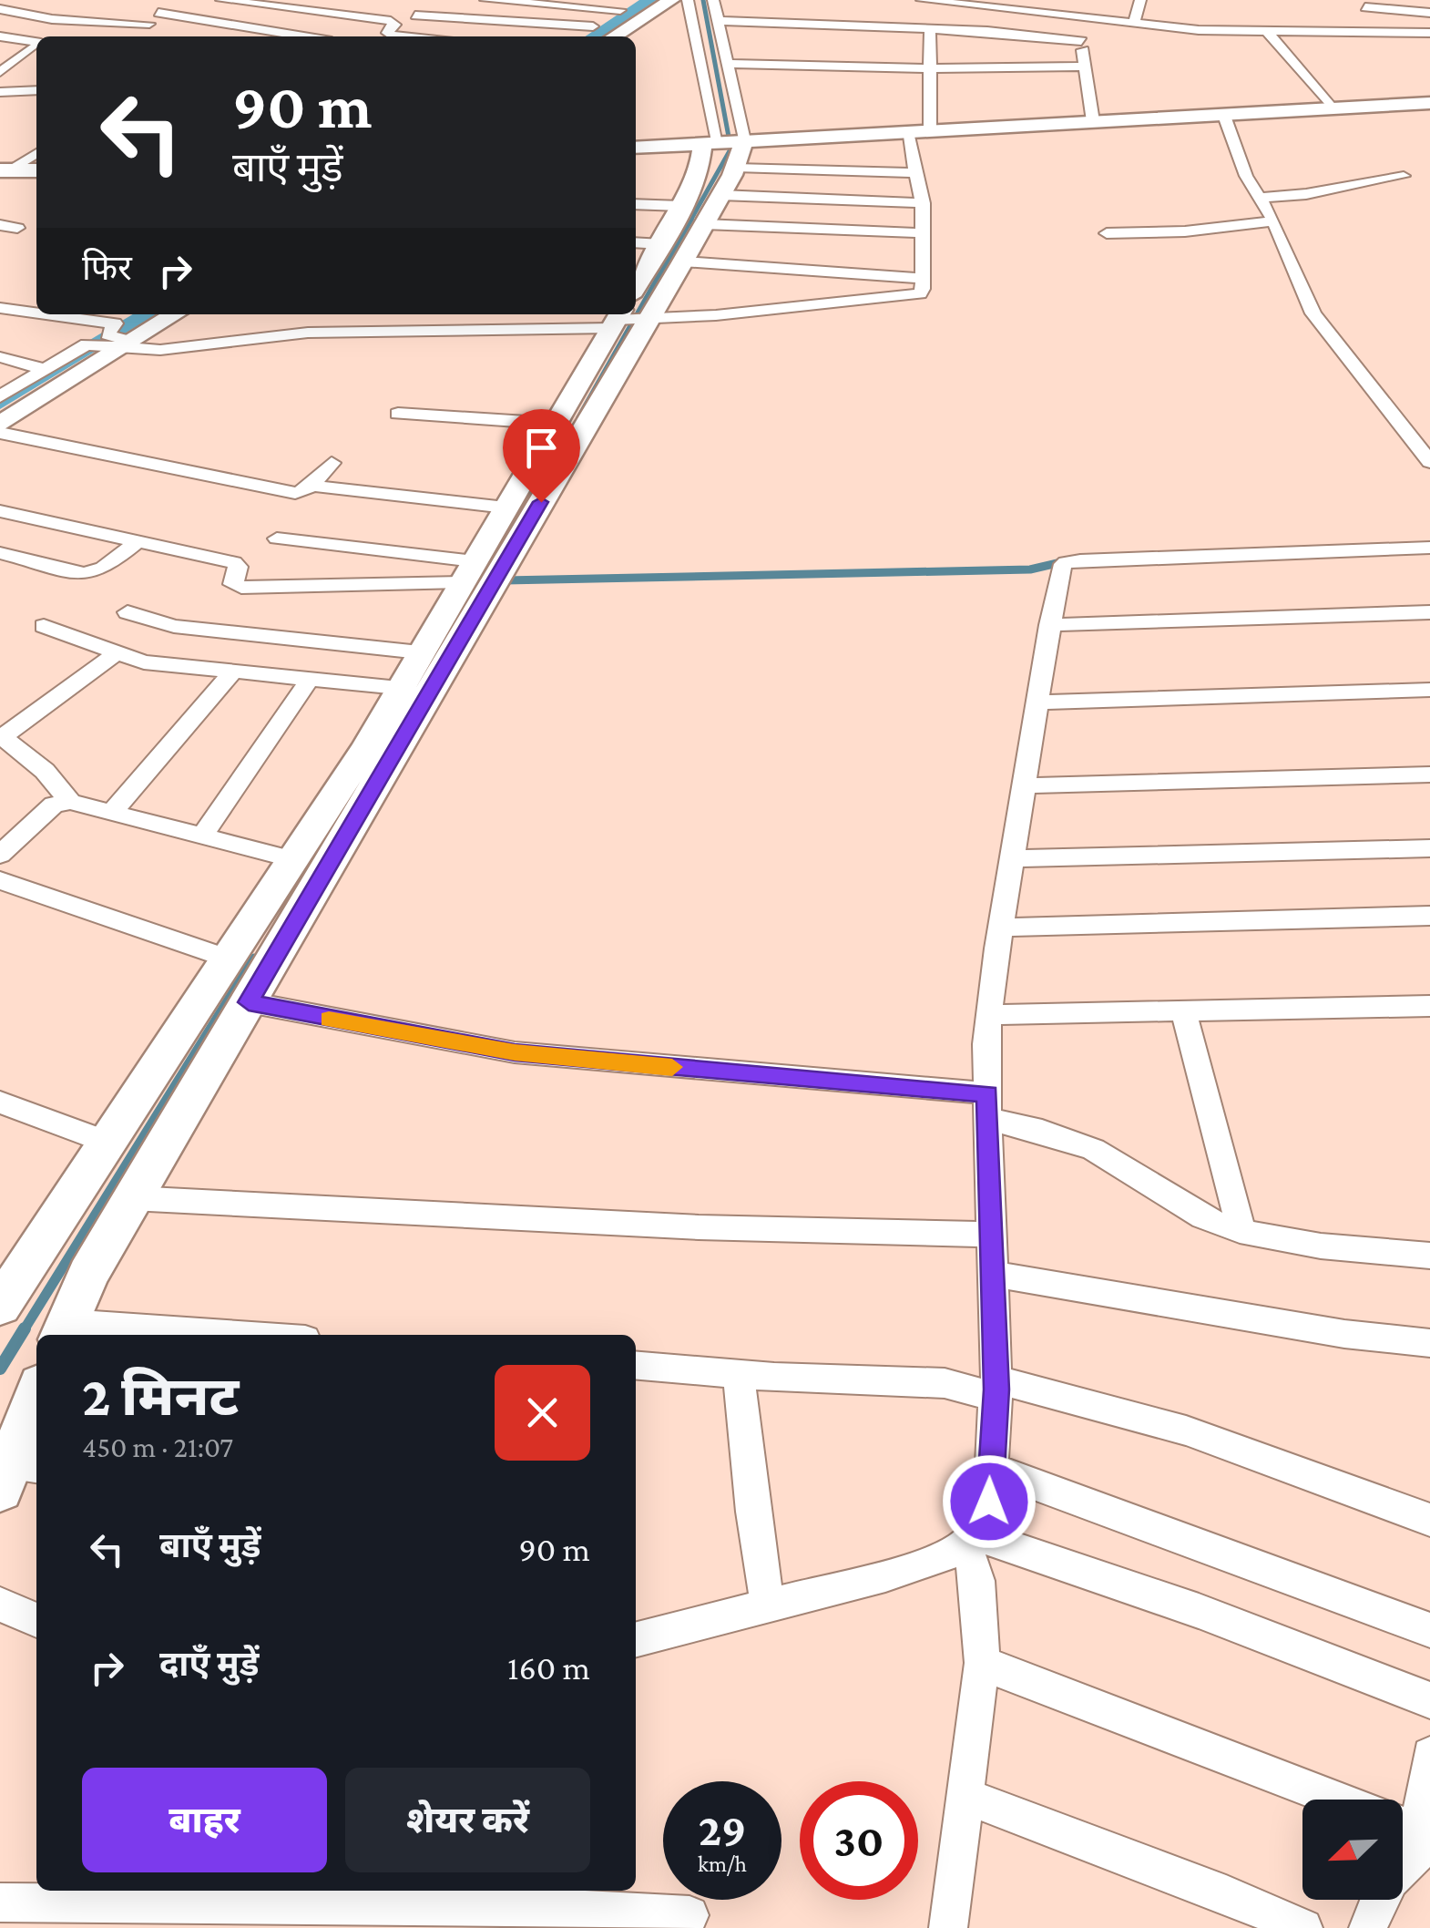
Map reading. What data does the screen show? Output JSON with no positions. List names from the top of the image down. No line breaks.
{"north":"bottom left","page":{"turn":["90 m","बाएँ मुड़ें"],"then":"फिर","heading":["2 मिनट","450 m · 21:07"],"list":[{"name":"बाएँ मुड़ें","value":"90 m"},{"name":"दाएँ मुड़ें","value":"160 m"}],"buttons":["बाहर","शेयर करें"],"speed":"29 km/h","limit":"30"}}
